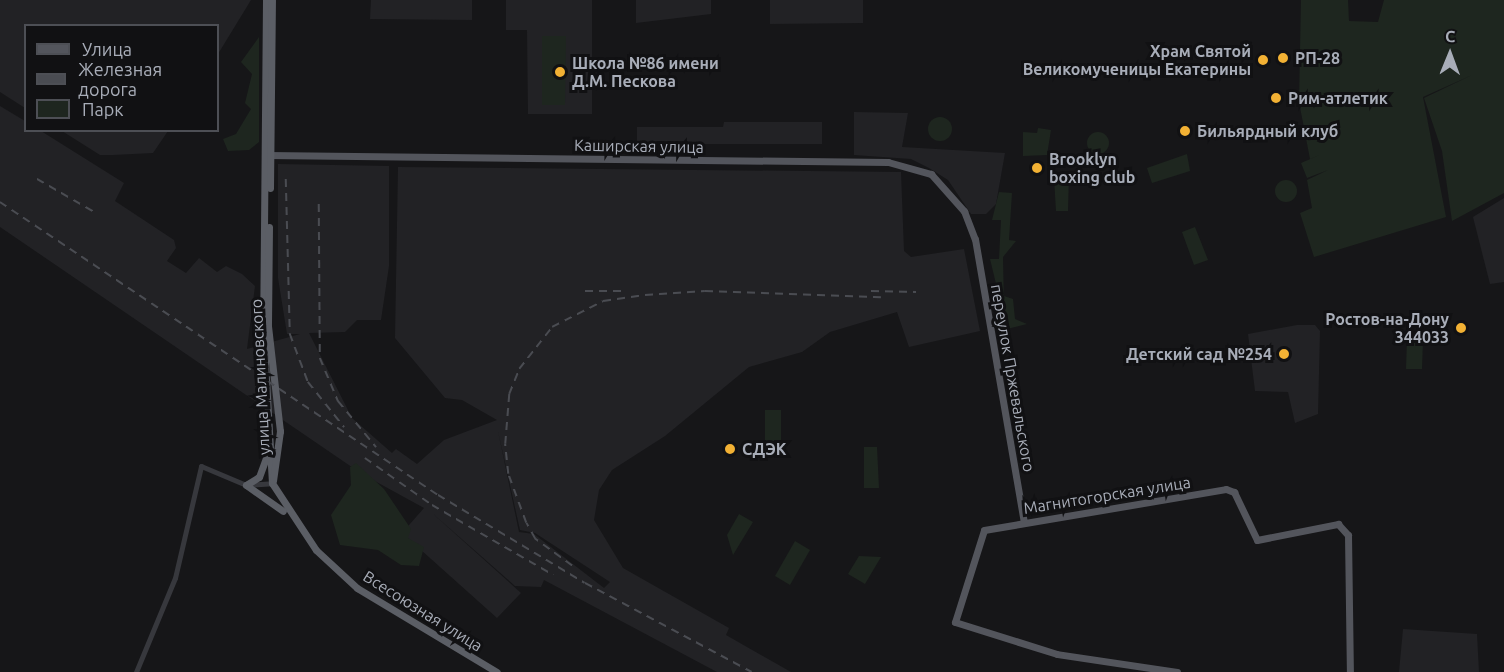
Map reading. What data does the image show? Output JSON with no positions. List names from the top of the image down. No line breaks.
{"streets":{"highway":["улица Малиновского","Всесоюзная улица"],"main road":["Каширская улица","переулок Пржевальского","Магнитогорская улица"]},"crossings":[["Каширская улица","улица Малиновского"],["Каширская улица","переулок Пржевальского"],["улица Малиновского","Всесоюзная улица"],["переулок Пржевальского","Магнитогорская улица"]],"places":["РП-28","Храм Святой Великомученицы Екатерины","Школа №86 имени Д.М. Пескова","Рим-атлетик","Бильярдный клуб","Brooklyn boxing club","Ростов-на-Дону 344033","Детский сад №254","СДЭК"],"legend":["Улица","Железная дорога","Парк"],"north":"top"}
